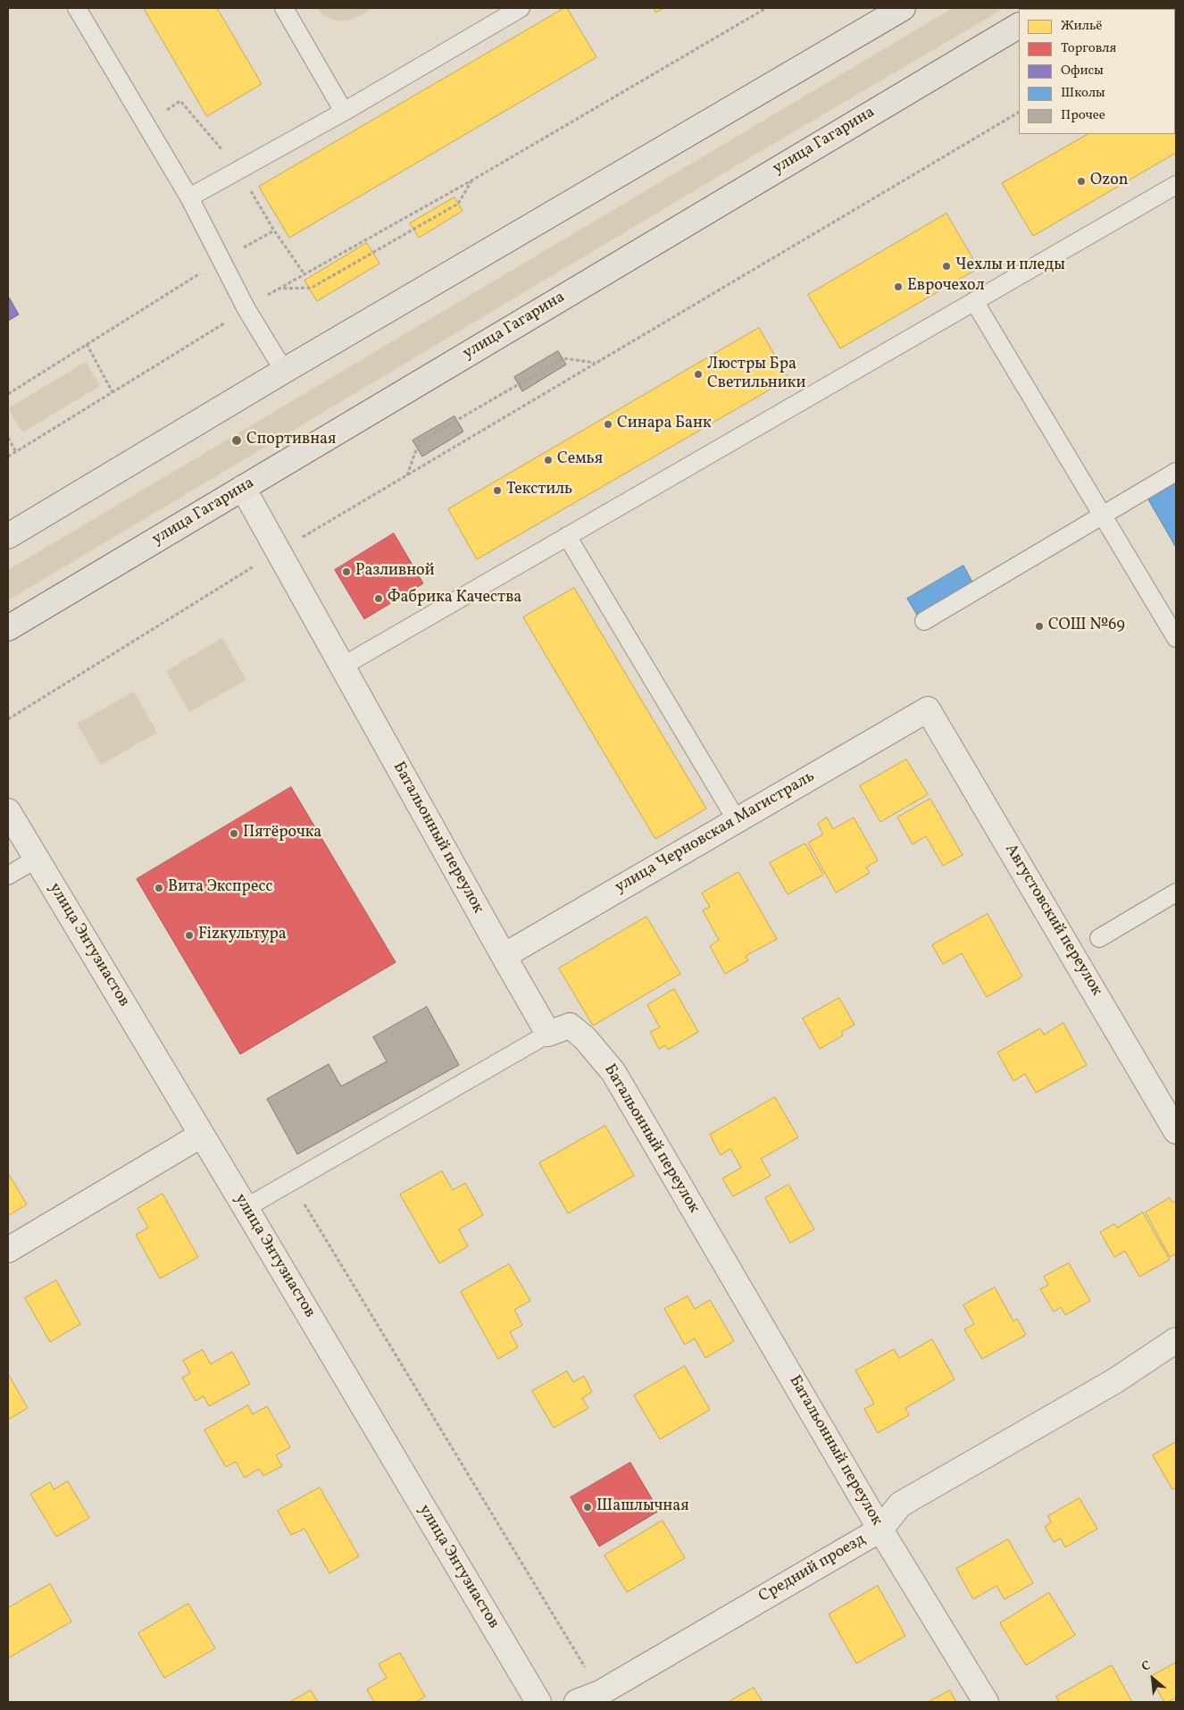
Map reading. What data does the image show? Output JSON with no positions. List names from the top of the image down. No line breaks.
{"streets":{"main road":["улица Гагарина"],"street":["улица Черновская Магистраль","Батальонный переулок","Августовский переулок","улица Энтузиастов","Средний проезд"]},"crossings":[["улица Гагарина","Батальонный переулок"],["улица Черновская Магистраль","Батальонный переулок"],["улица Черновская Магистраль","Августовский переулок"],["Батальонный переулок","Средний проезд"]],"places":["Ozon","Чехлы и пледы","Еврочехол","Люстры Бра Светильники","Синара Банк","Спортивная","Семья","Текстиль","Разливной","Фабрика Качества","СОШ №69","Пятёрочка","Вита Экспресс","Fizкультура","Шашлычная"],"legend":["Жильё","Торговля","Офисы","Школы","Прочее"],"north":"top left"}
